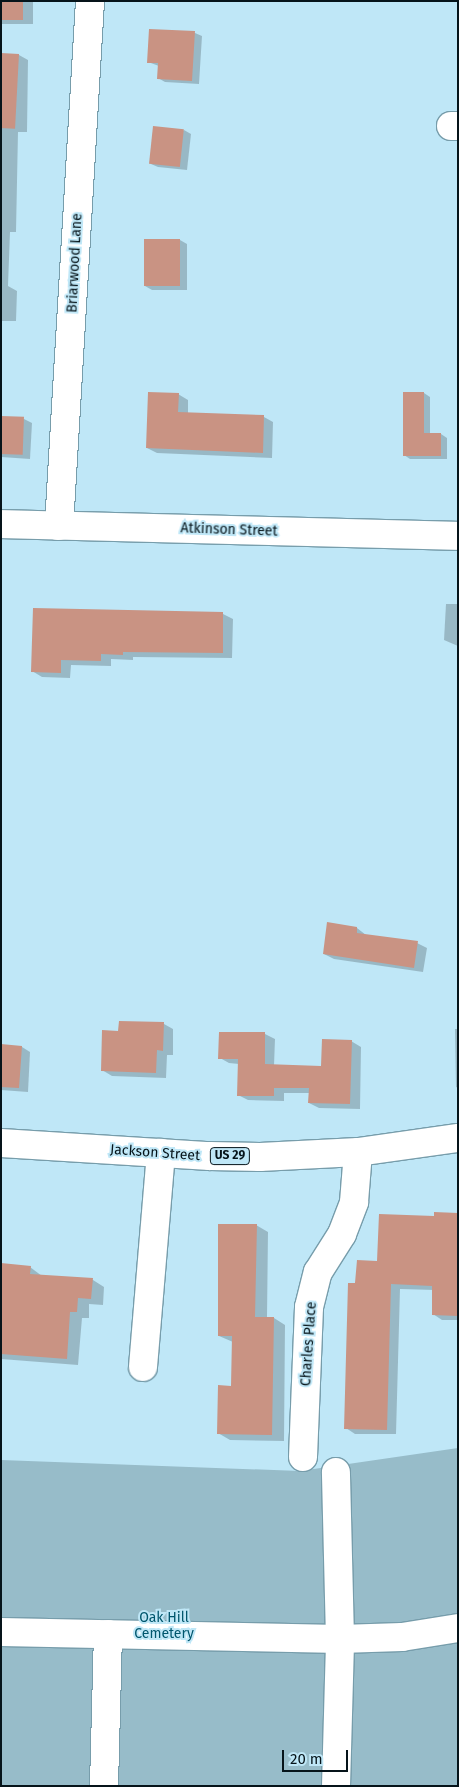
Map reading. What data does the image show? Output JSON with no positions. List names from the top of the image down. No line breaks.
{"streets":{"street":["Briarwood Lane","Atkinson Street","Jackson Street","US 29","Charles Place"]},"crossings":[["Briarwood Lane","Atkinson Street"],["Jackson Street","Charles Place"]],"parks":["Oak Hill Cemetery"],"scale_bar":"20 m"}
